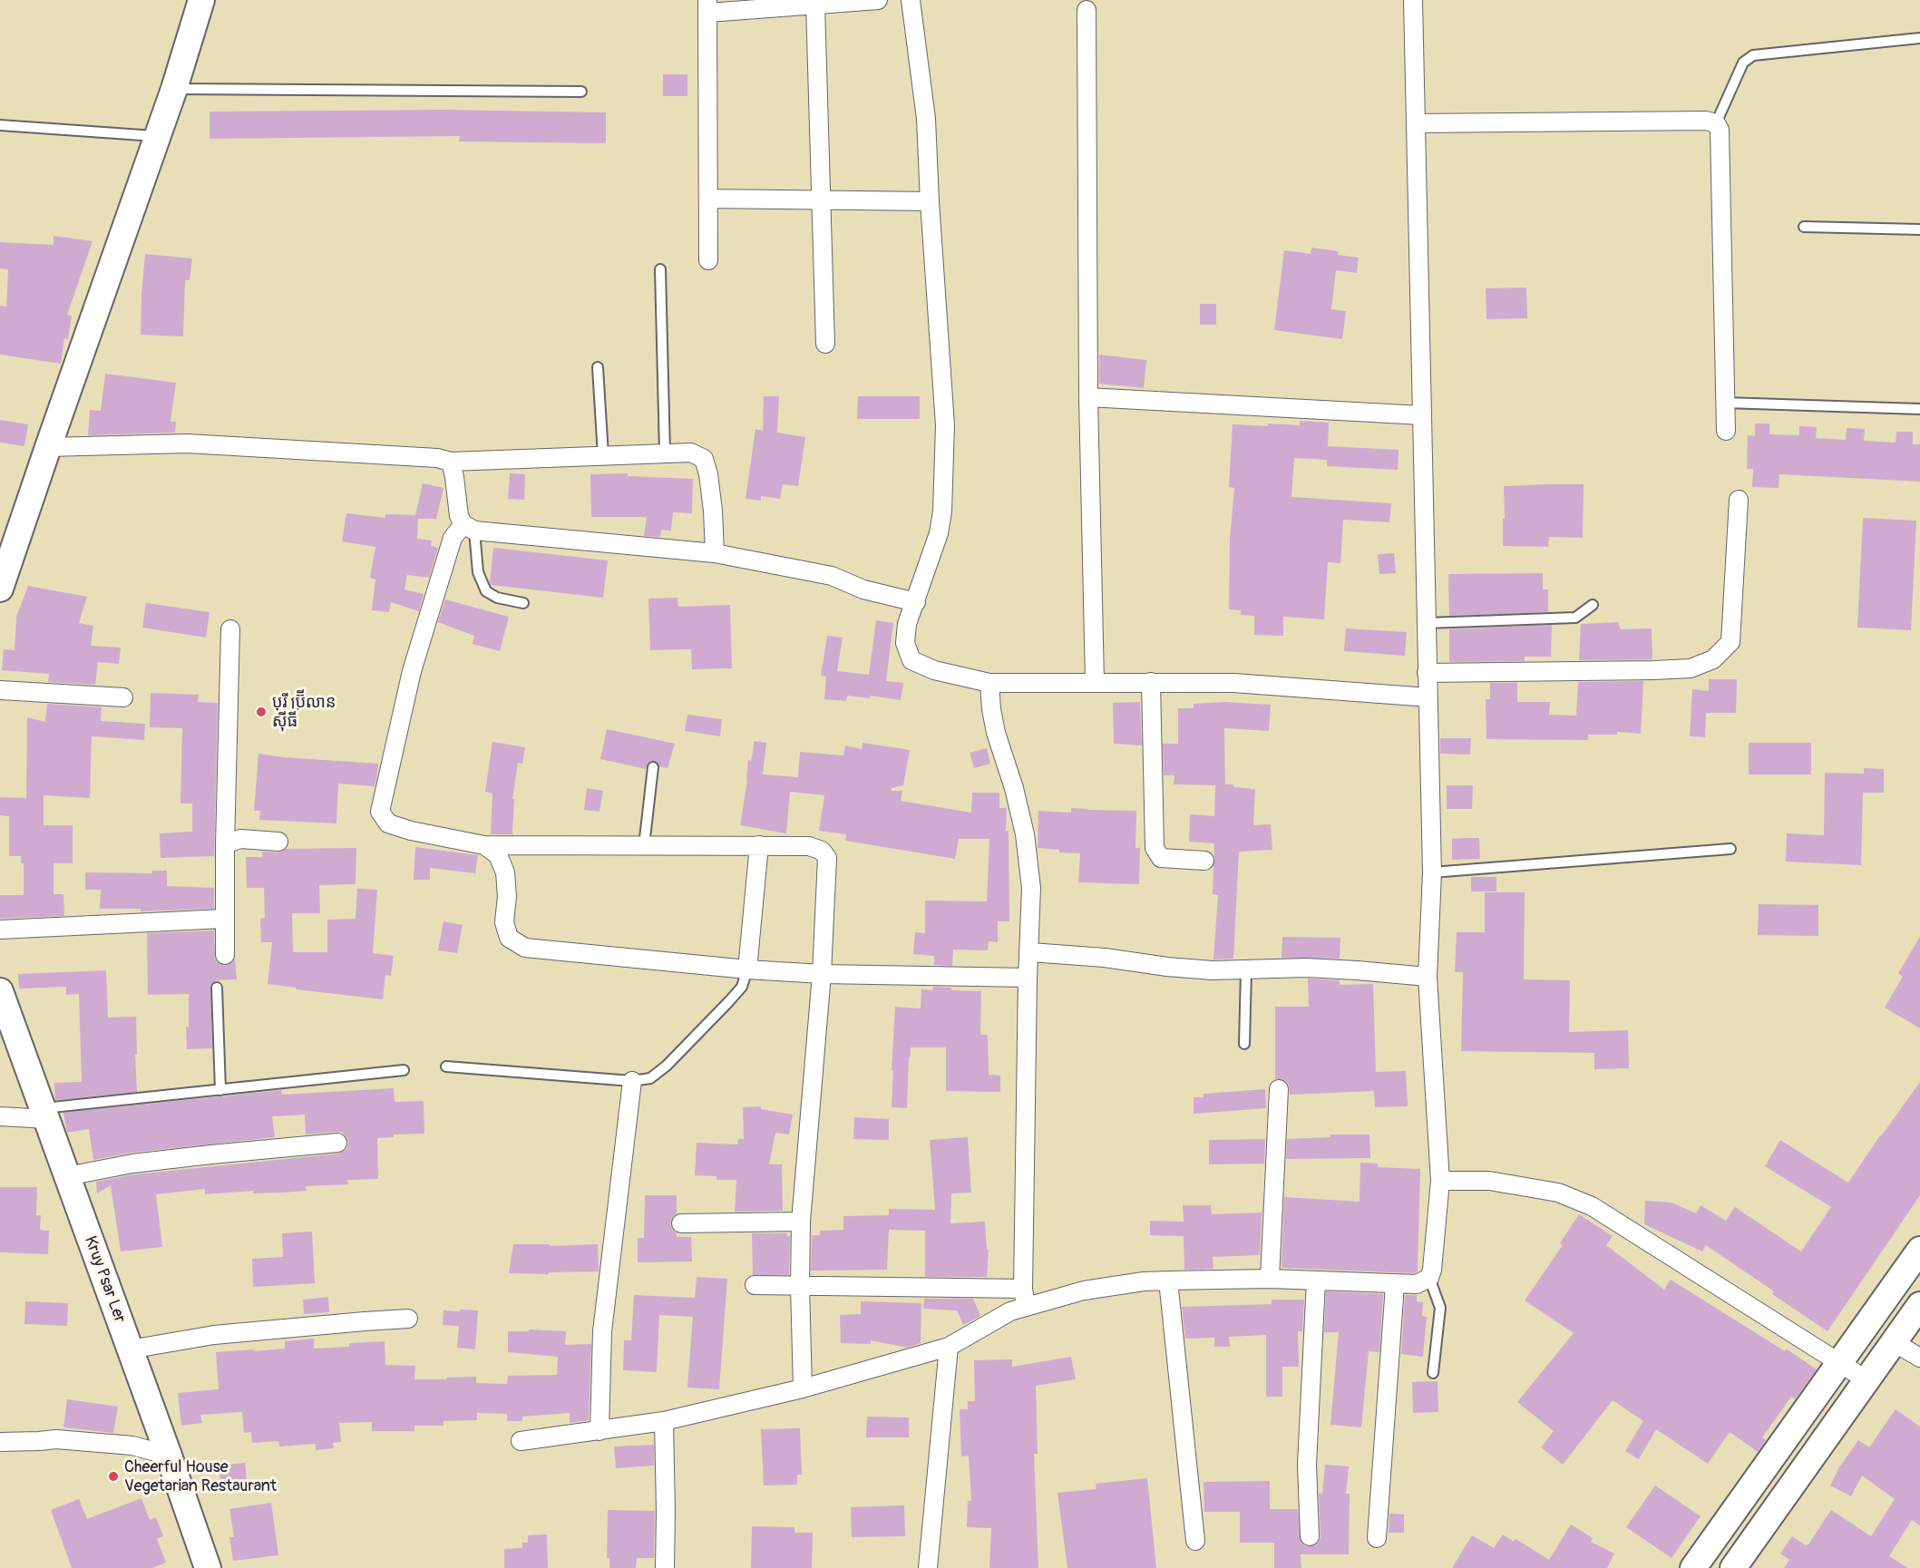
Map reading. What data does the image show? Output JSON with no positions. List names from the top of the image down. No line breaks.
{"streets":{"street":["Kruy Psar Ler"]},"places":["បុរី ប្រ៊ីលាន សុីធី","Cheerful House Vegetarian Restaurant"]}
